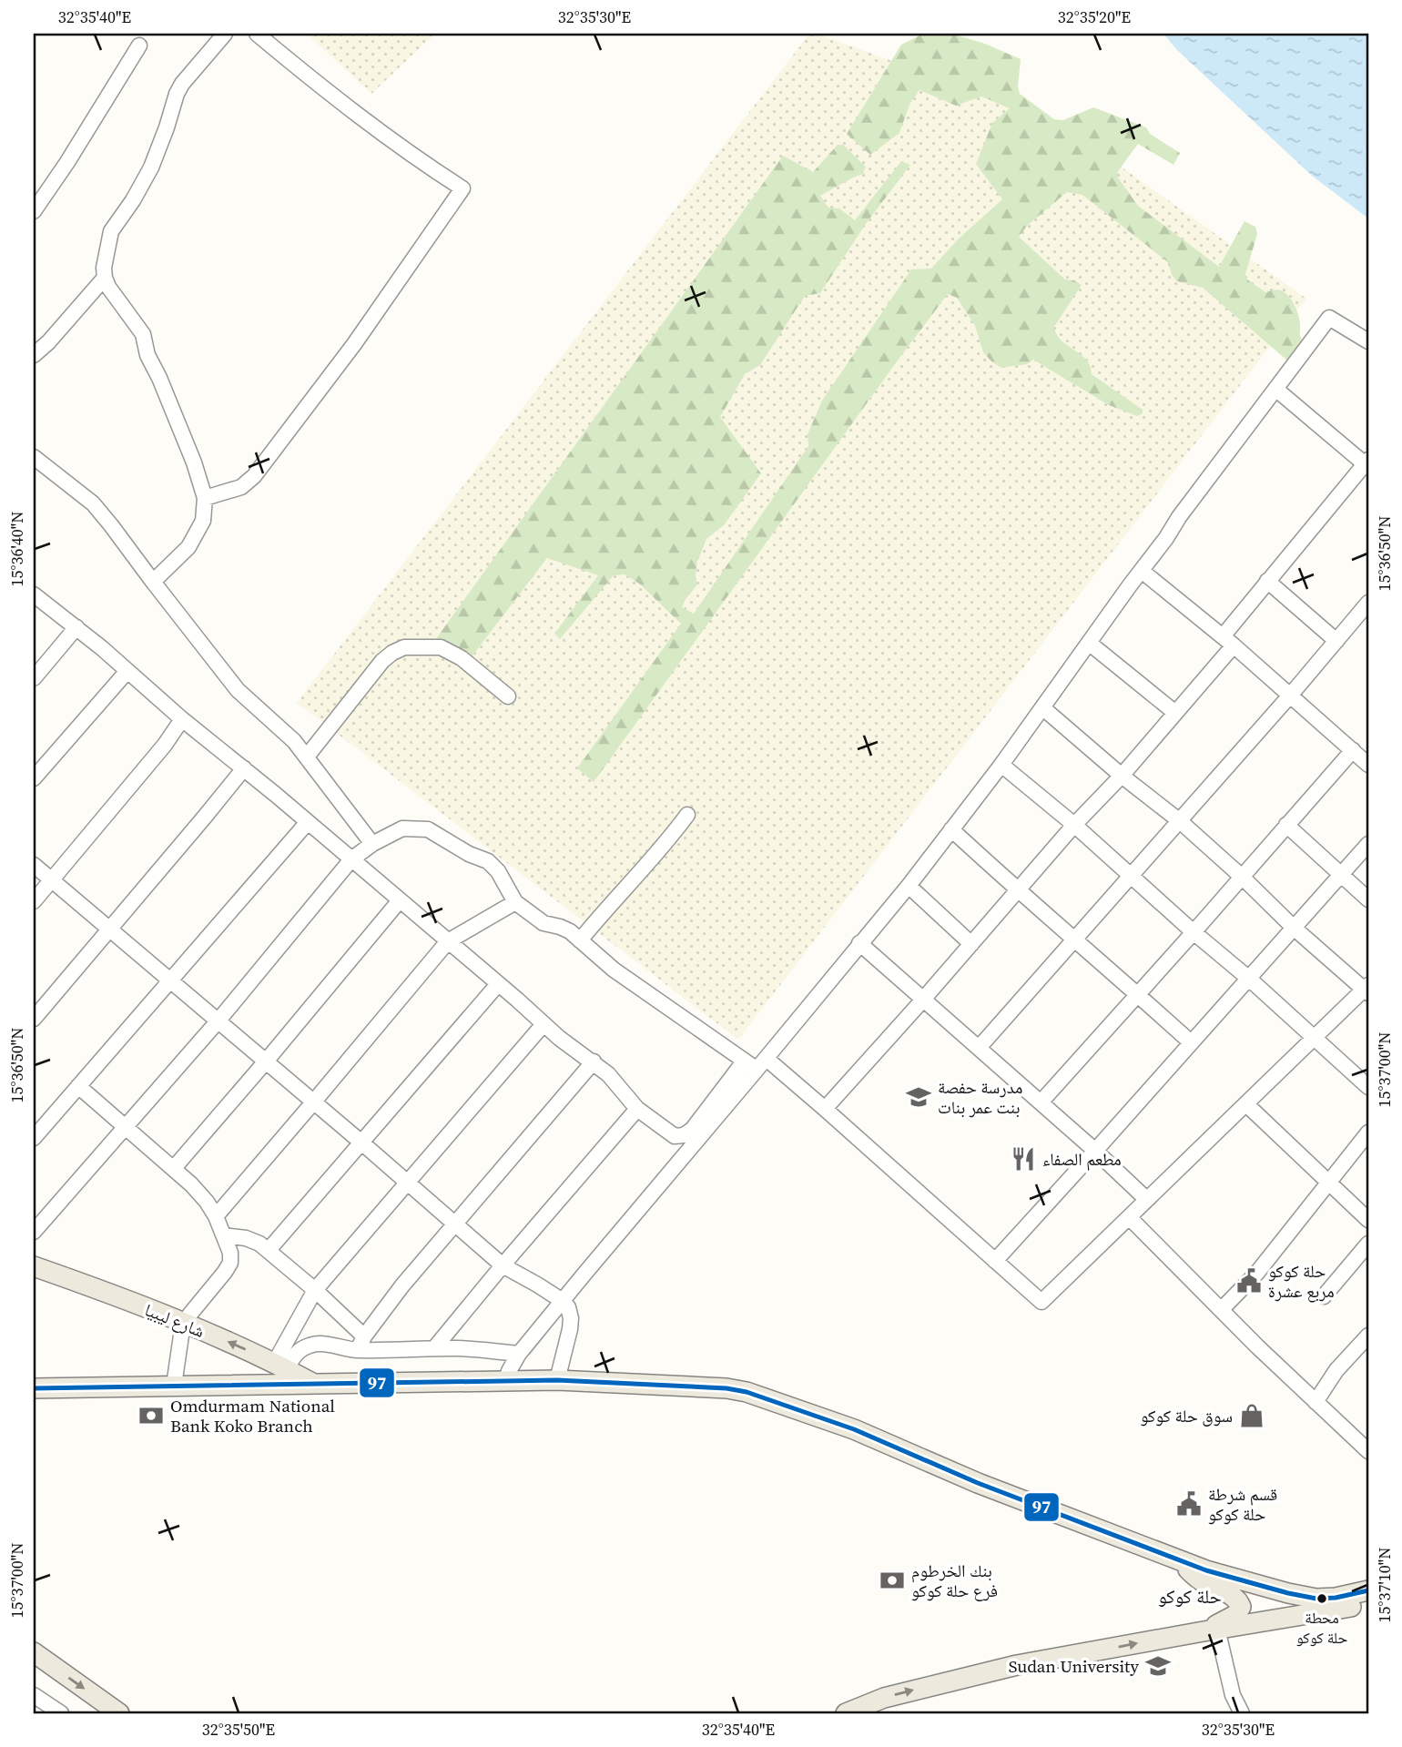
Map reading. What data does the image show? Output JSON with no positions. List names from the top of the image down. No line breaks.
{"streets":{"main road":["شارع ليبيا"]},"districts":["حلة كوكو"],"places":{"school or university":["مدرسة حفصة بنت عمر بنات","Sudan University"],"restaurant":["مطعم الصفاء"],"public building":["حلة كوكو مربع عشرة","قسم شرطة حلة كوكو"],"bank":["Omdurmam National Bank Koko Branch","بنك الخرطوم فرع حلة كوكو"],"shop":["سوق حلة كوكو"],"other":["محطة حلة كوكو"]},"lines":["transit line 97"],"coordinates":["32°35'40\"E","32°35'30\"E","32°35'20\"E","15°36'40\"N","15°36'50\"N","15°37'00\"N","15°37'10\"N","32°35'50\"E"]}
